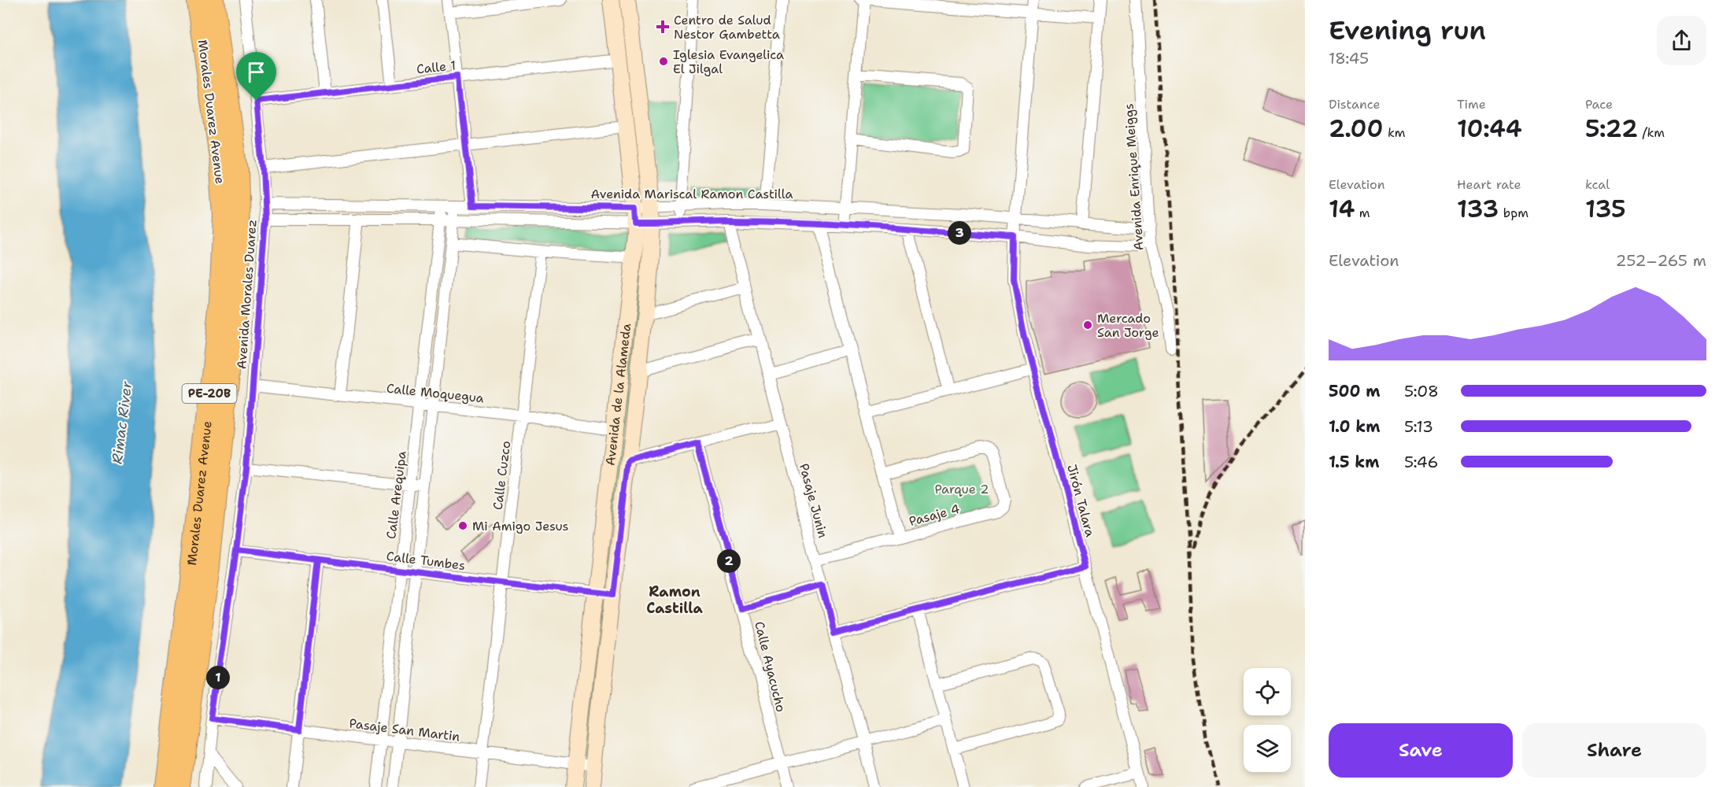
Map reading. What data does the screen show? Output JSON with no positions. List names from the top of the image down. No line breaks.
{"streets":{"highway":["Morales Duarez Avenue","PE-20B"],"street":["Calle 1","Avenida Enrique Meiggs","Avenida Mariscal Ramon Castilla","Avenida Morales Duarez","Calle Moquegua","Avenida de la Alameda","Calle Cuzco","Calle Arequipa","Pasaje Junin","Jirón Talara","Pasaje 4","Calle Tumbes","Calle Ayacucho","Pasaje San Martin"]},"crossings":[["Calle 1","Avenida Morales Duarez"],["Calle 1","Avenida de la Alameda"],["Avenida Enrique Meiggs","Avenida Mariscal Ramon Castilla"],["Avenida Mariscal Ramon Castilla","Avenida Morales Duarez"],["Avenida Mariscal Ramon Castilla","Avenida de la Alameda"],["Avenida Mariscal Ramon Castilla","Calle Arequipa"],["Avenida Mariscal Ramon Castilla","Pasaje Junin"],["Avenida Mariscal Ramon Castilla","Jirón Talara"],["Avenida Morales Duarez","Calle Moquegua"],["Avenida Morales Duarez","Calle Tumbes"],["Avenida Morales Duarez","Pasaje San Martin"],["Calle Moquegua","Avenida de la Alameda"],["Calle Moquegua","Calle Cuzco"],["Calle Moquegua","Calle Arequipa"],["Avenida de la Alameda","Calle Tumbes"],["Avenida de la Alameda","Pasaje San Martin"],["Calle Cuzco","Calle Tumbes"],["Calle Cuzco","Pasaje San Martin"],["Calle Arequipa","Calle Tumbes"],["Calle Arequipa","Pasaje San Martin"],["Pasaje Junin","Pasaje 4"]],"districts":["Ramon Castilla"],"water":["Rimac River"],"parks":["Parque 2"],"places":{"health":["Centro de Salud Nestor Gambetta"],"other":["Iglesia Evangelica El Jilgal","Mercado San Jorge","Mi Amigo Jesus"]},"page":{"heading":["Evening run","18:45"],"stats":[["Distance","2.00 km"],["Time","10:44"],["Pace","5:22 /km"],["Elevation","14 m"],["Heart rate","133 bpm"],["kcal","135"]],"pins":["3","2","1"],"chart":["Elevation","252–265 m"],"list":[{"name":"500 m","note":"5:08"},{"name":"1.0 km","note":"5:13"},{"name":"1.5 km","note":"5:46"}],"buttons":["Save","Share"]}}
